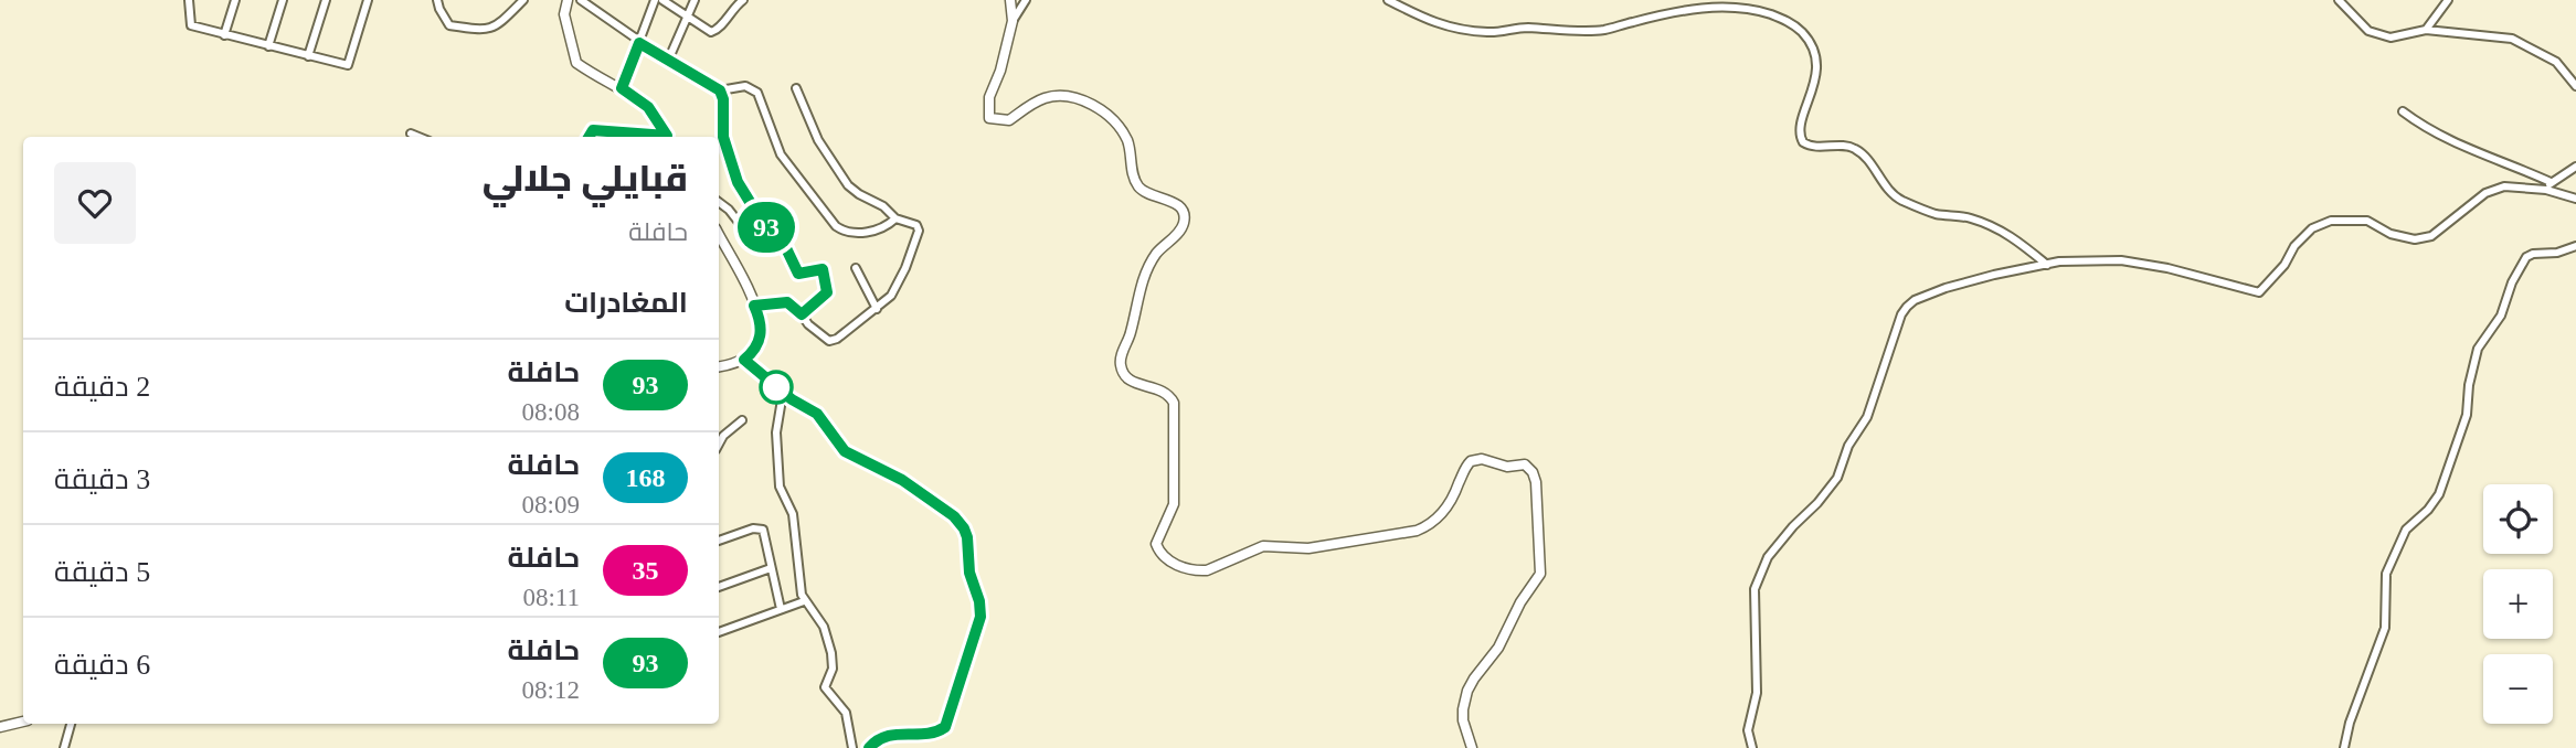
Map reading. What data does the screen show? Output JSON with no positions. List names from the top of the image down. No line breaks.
{"lines":["bus line 93"],"page":{"on_map":"93","heading":[["قبايلي جلالي","حافلة"],"المغادرات"],"list":[{"mark":"93","name":"حافلة","note":"08:08","value":"2 دقيقة"},{"mark":"168","name":"حافلة","note":"08:09","value":"3 دقيقة"},{"mark":"35","name":"حافلة","note":"08:11","value":"5 دقيقة"},{"mark":"93","name":"حافلة","note":"08:12","value":"6 دقيقة"}],"map_buttons":["+","−"]}}
